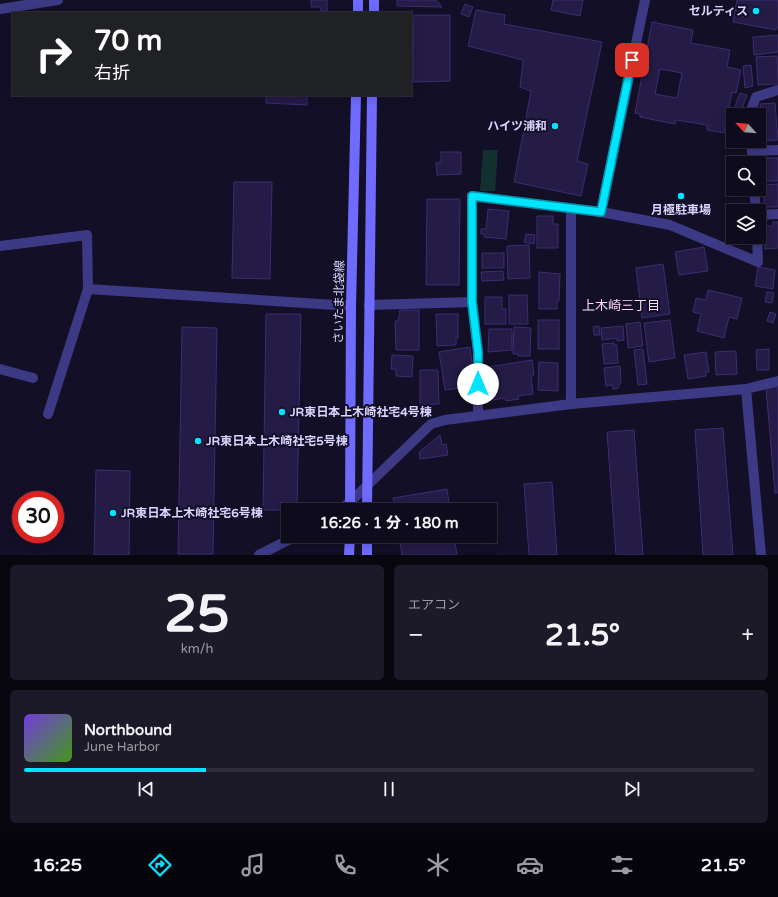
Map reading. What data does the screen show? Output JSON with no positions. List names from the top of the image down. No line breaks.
{"streets":{"main road":["さいたま北袋線"]},"districts":["上木崎三丁目"],"places":["セルティス","ハイツ浦和","月極駐車場","JR東日本上木崎社宅4号棟","JR東日本上木崎社宅5号棟","JR東日本上木崎社宅6号棟"],"north":"top left","page":{"turn":["70 m","右折"],"limit":"30","trip":"16:26 · 1 分 · 180 m","tile":[["25","km/h"],"エアコン"],"heat":["−","21.5°","+"],"song":["Northbound","June Harbor"],"tabs":["16:25","21.5°"]}}
